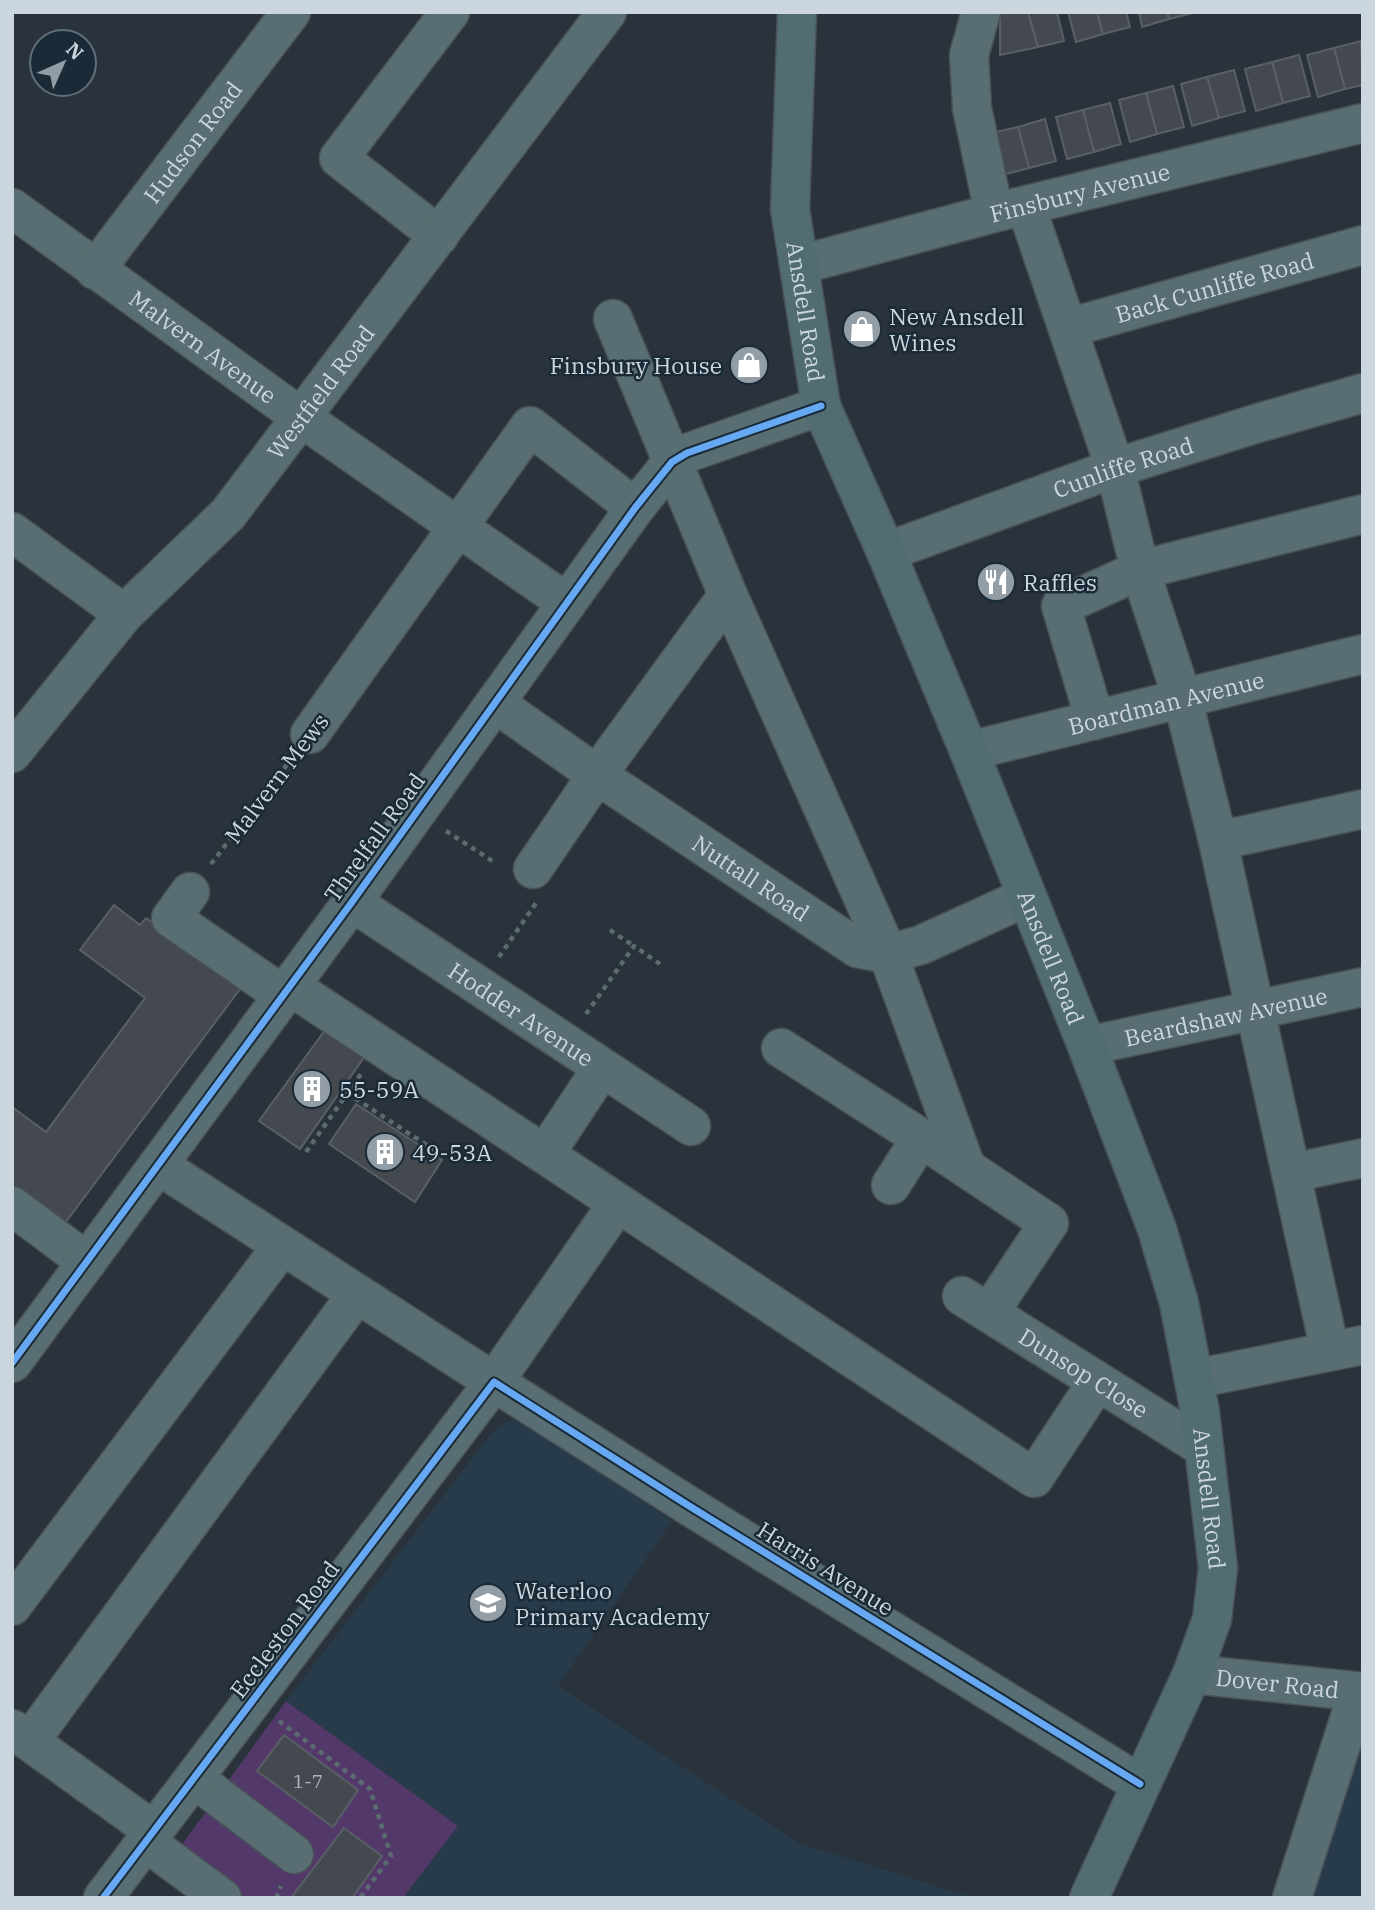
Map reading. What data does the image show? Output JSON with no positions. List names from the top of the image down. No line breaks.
{"streets":{"main road":["Ansdell Road"],"street":["Hudson Road","Finsbury Avenue","Back Cunliffe Road","Malvern Avenue","Westfield Road","Cunliffe Road","Boardman Avenue","Malvern Mews","Threlfall Road","Nuttall Road","Hodder Avenue","Beardshaw Avenue","Dunsop Close","Harris Avenue","Eccleston Road","Dover Road"]},"crossings":[["Hudson Road","Malvern Avenue"],["Finsbury Avenue","Ansdell Road"],["Ansdell Road","Cunliffe Road"],["Ansdell Road","Boardman Avenue"],["Ansdell Road","Threlfall Road"],["Ansdell Road","Nuttall Road"],["Ansdell Road","Beardshaw Avenue"],["Ansdell Road","Dunsop Close"],["Ansdell Road","Harris Avenue"],["Ansdell Road","Dover Road"],["Malvern Avenue","Westfield Road"],["Malvern Avenue","Malvern Mews"],["Malvern Avenue","Threlfall Road"],["Malvern Mews","Threlfall Road"],["Threlfall Road","Nuttall Road"],["Threlfall Road","Hodder Avenue"],["Threlfall Road","Harris Avenue"],["Harris Avenue","Eccleston Road"]],"places":{"shop":["New Ansdell Wines","Finsbury House"],"restaurant":["Raffles"],"building":["55-59A","49-53A"],"school or university":["Waterloo Primary Academy"]},"house_numbers":["1-7"],"north":"top right"}
